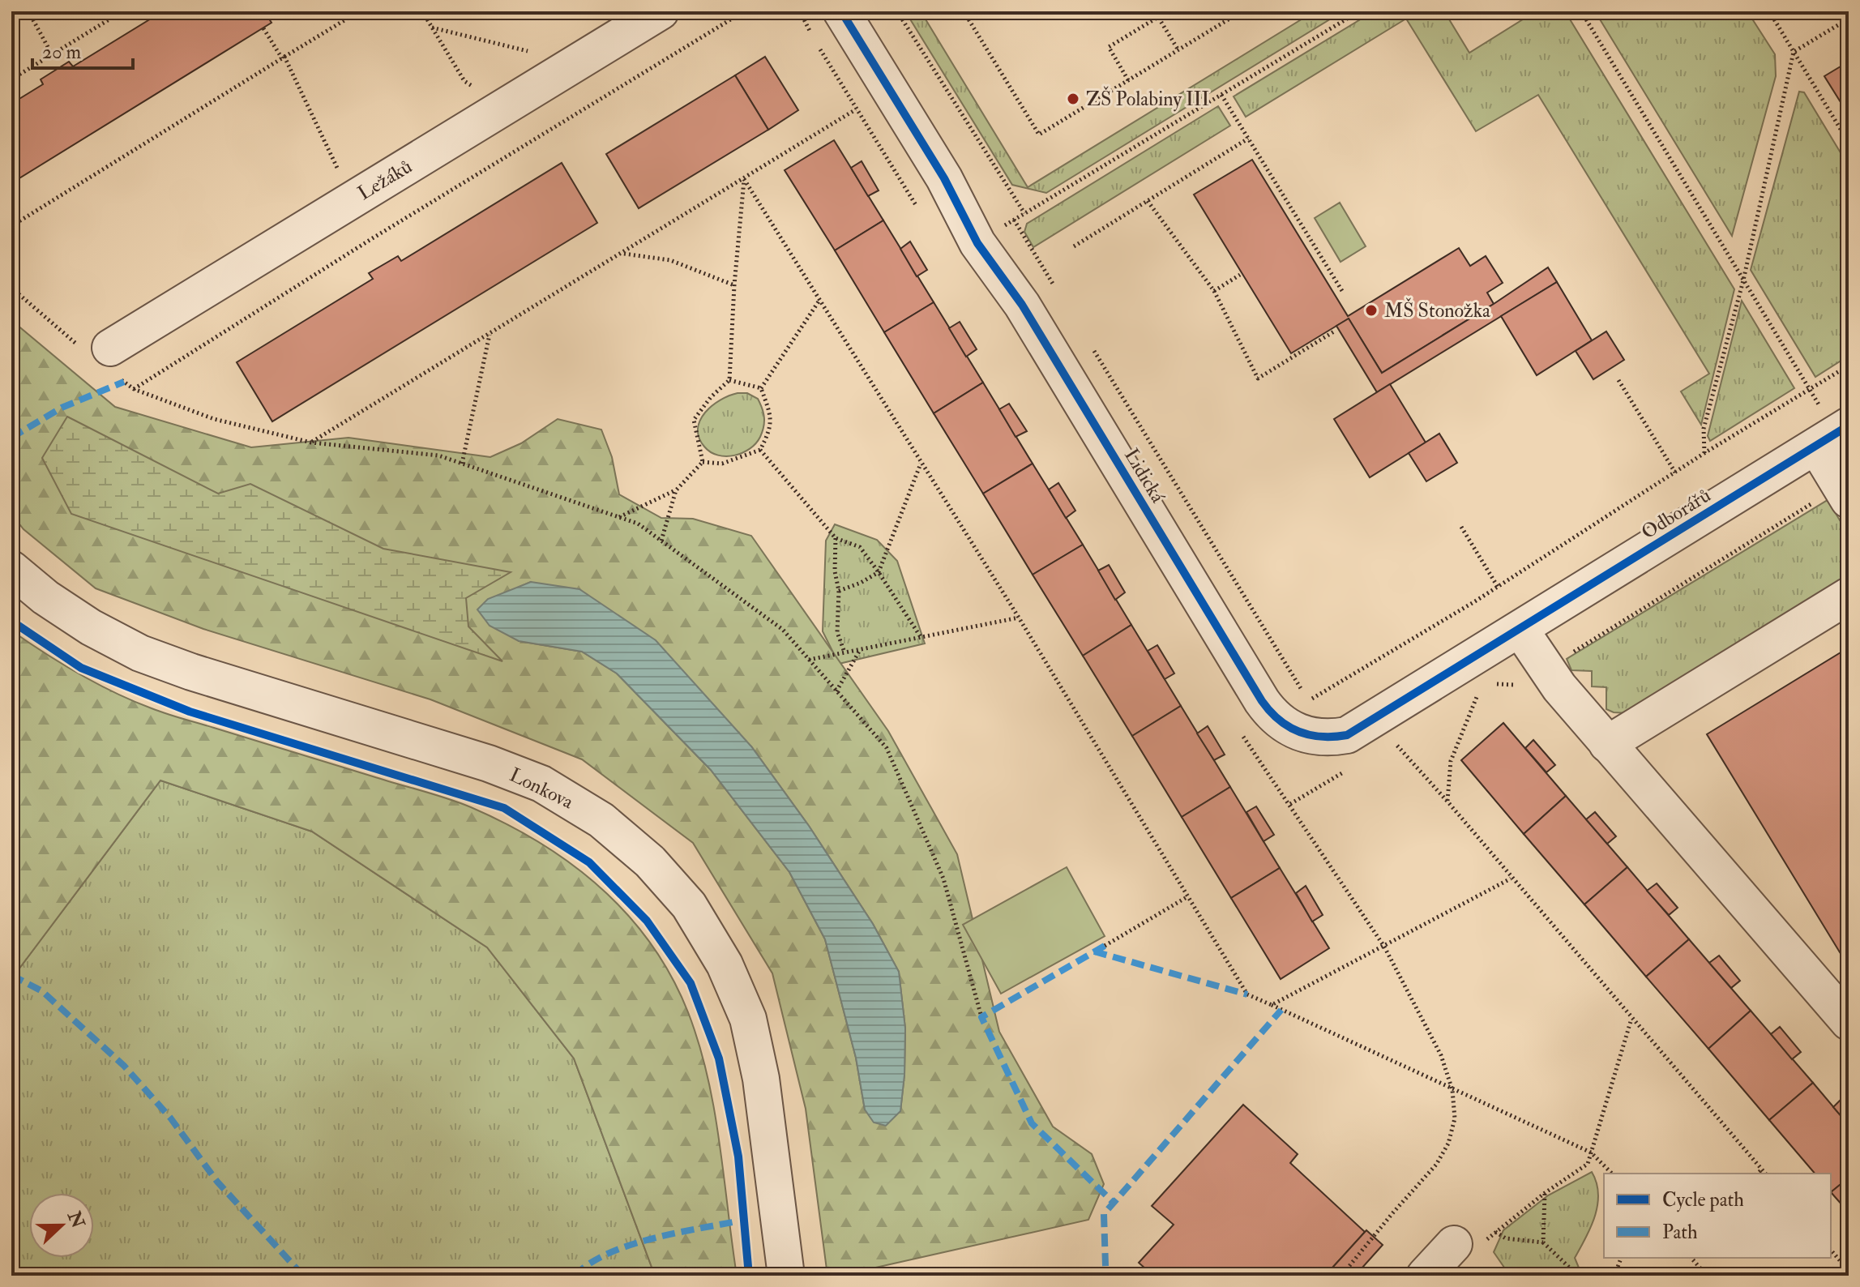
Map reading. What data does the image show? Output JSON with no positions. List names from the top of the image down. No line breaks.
{"streets":{"street":["Ležáků","Lidická","Odborářů","Lonkova"]},"crossings":[["Lidická","Odborářů"]],"places":["ZŠ Polabiny III","MŠ Stonožka"],"legend":["Cycle path","Path"],"scale_bar":"20 m","north":"right"}
